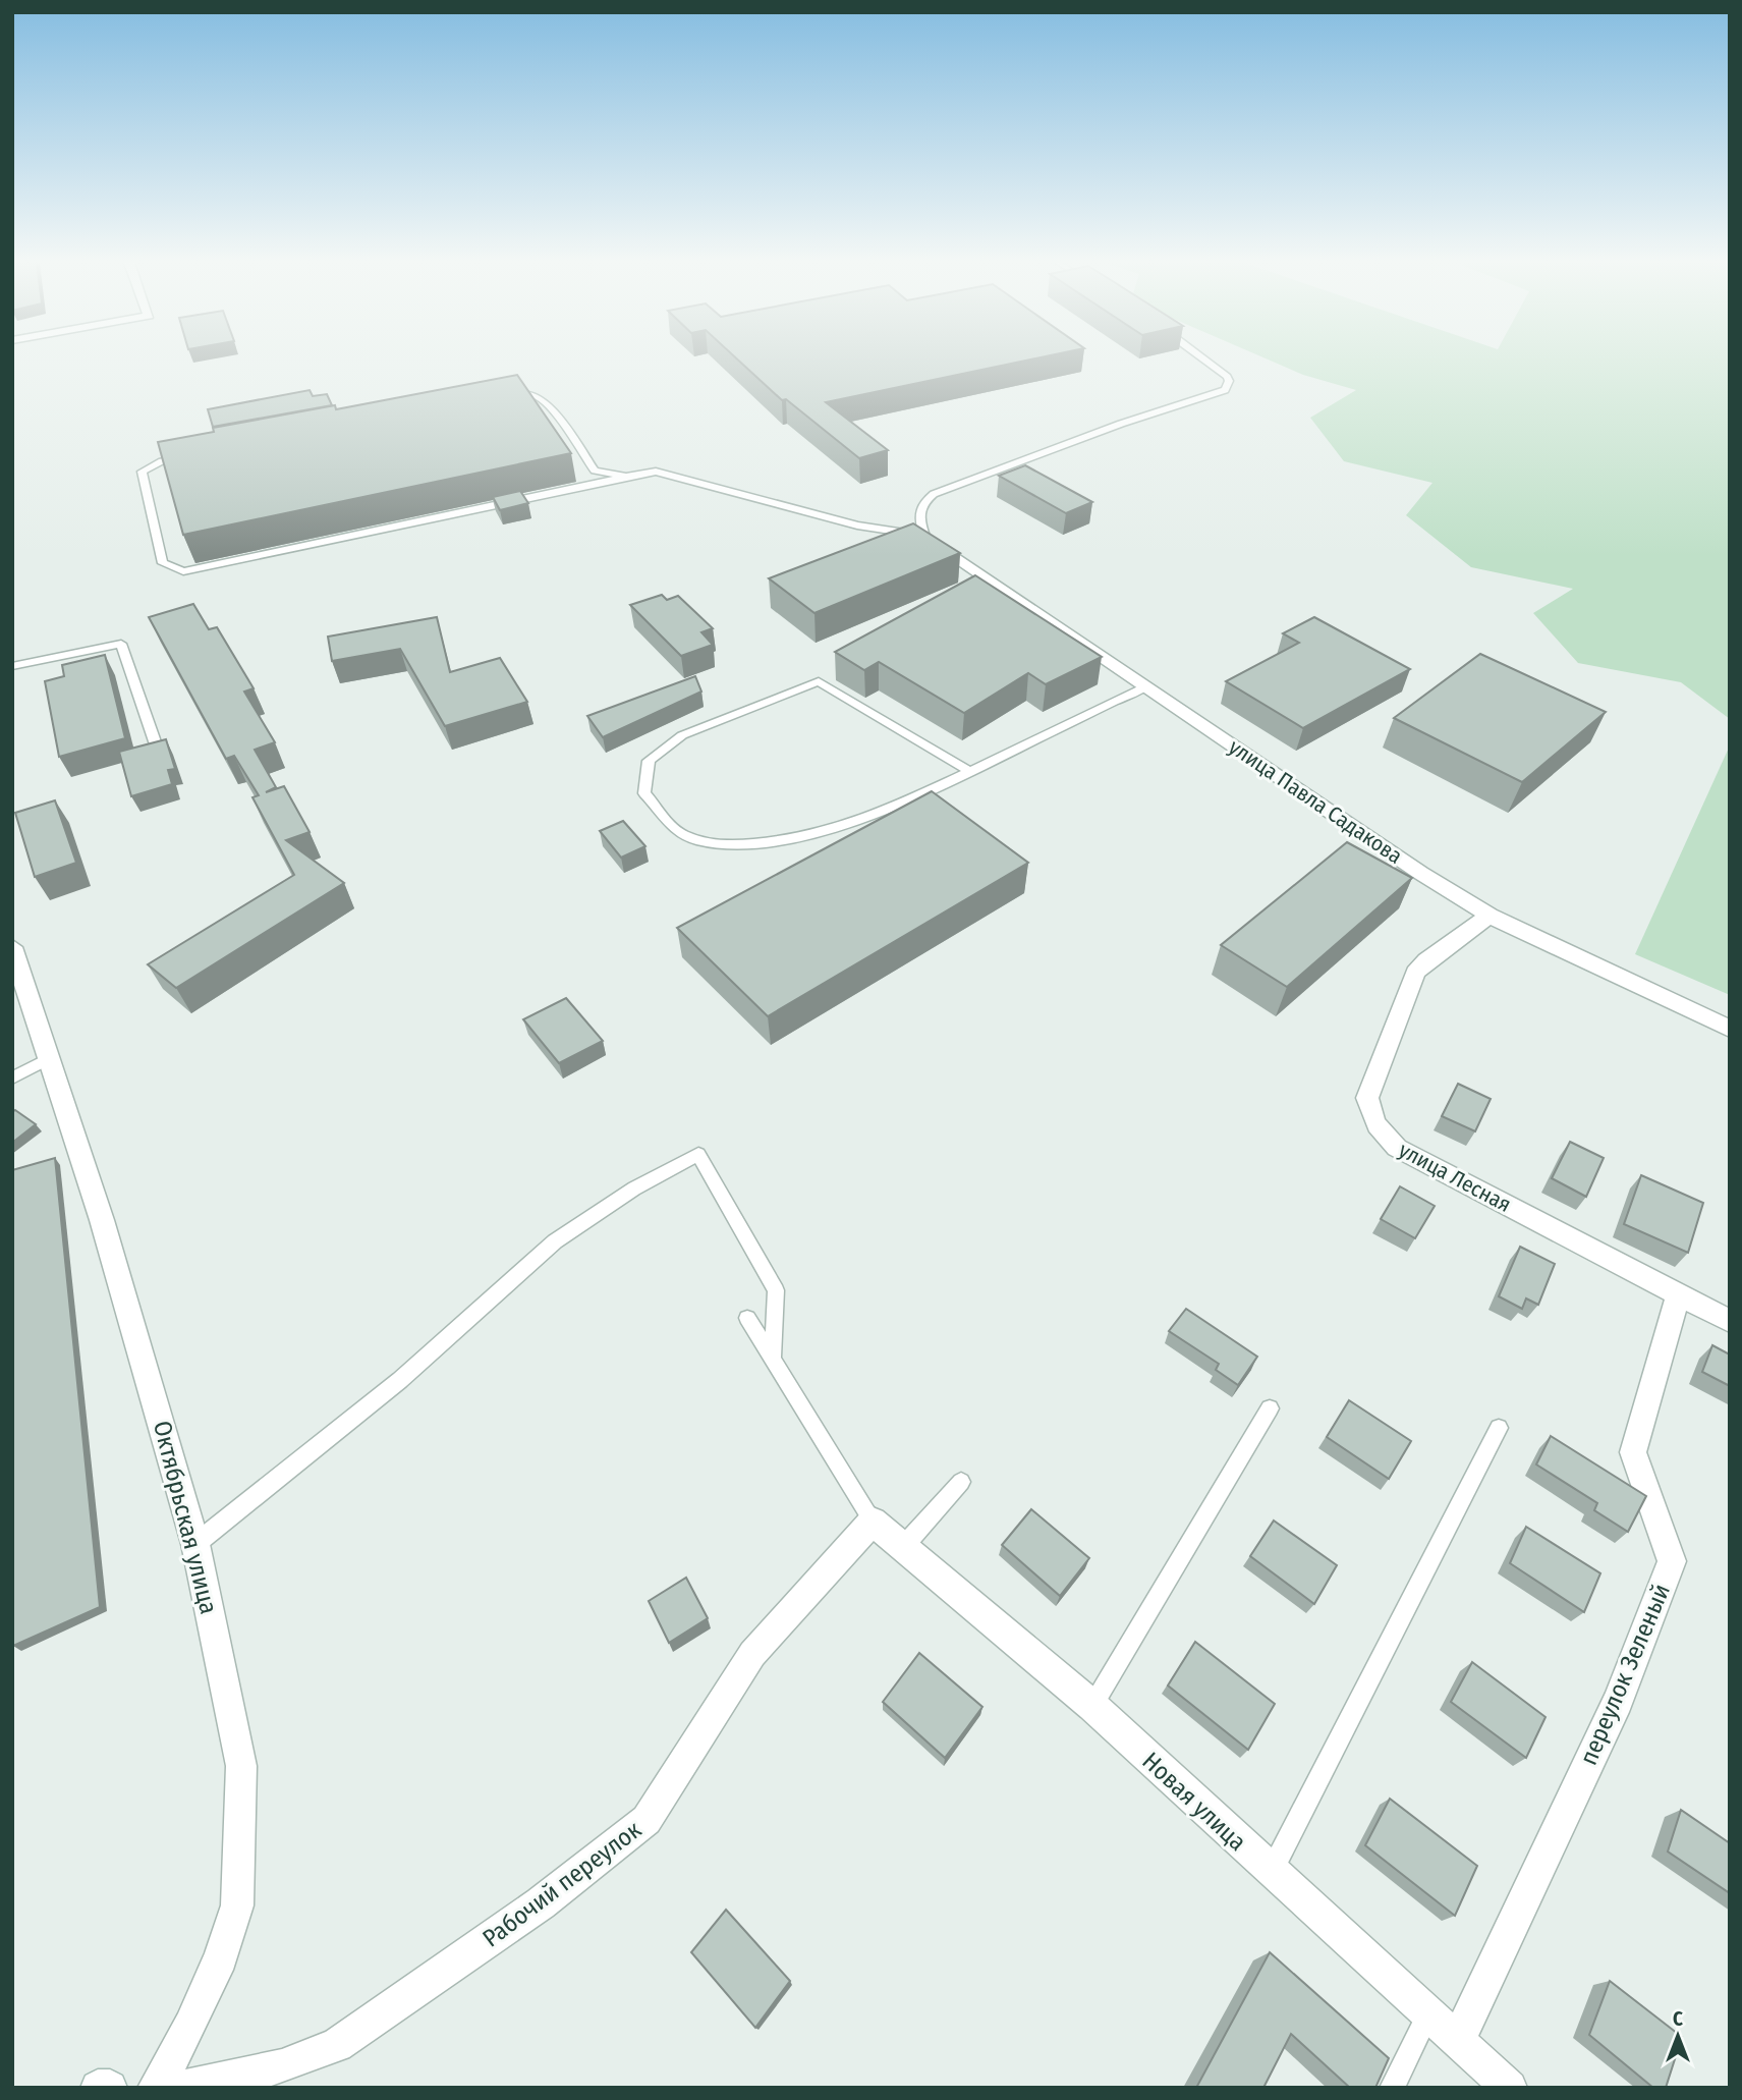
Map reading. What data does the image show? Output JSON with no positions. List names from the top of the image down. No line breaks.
{"streets":{"street":["улица Павла Садакова","улица Лесная","Октябрьская улица","переулок Зеленый","Новая улица","Рабочий переулок"]},"crossings":[["улица Павла Садакова","улица Лесная"],["улица Лесная","переулок Зеленый"],["переулок Зеленый","Новая улица"],["Новая улица","Рабочий переулок"]],"north":"top"}
